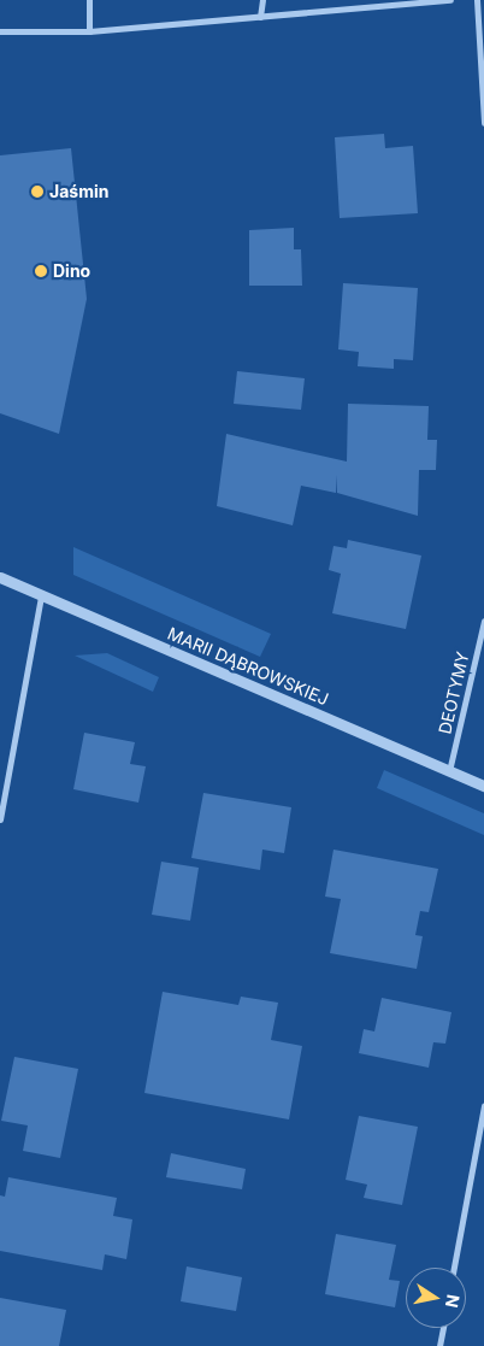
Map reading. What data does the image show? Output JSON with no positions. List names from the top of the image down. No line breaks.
{"streets":{"street":["MARII DĄBROWSKIEJ","DEOTYMY"]},"crossings":[["MARII DĄBROWSKIEJ","DEOTYMY"]],"places":["Jaśmin","Dino"],"north":"right"}
